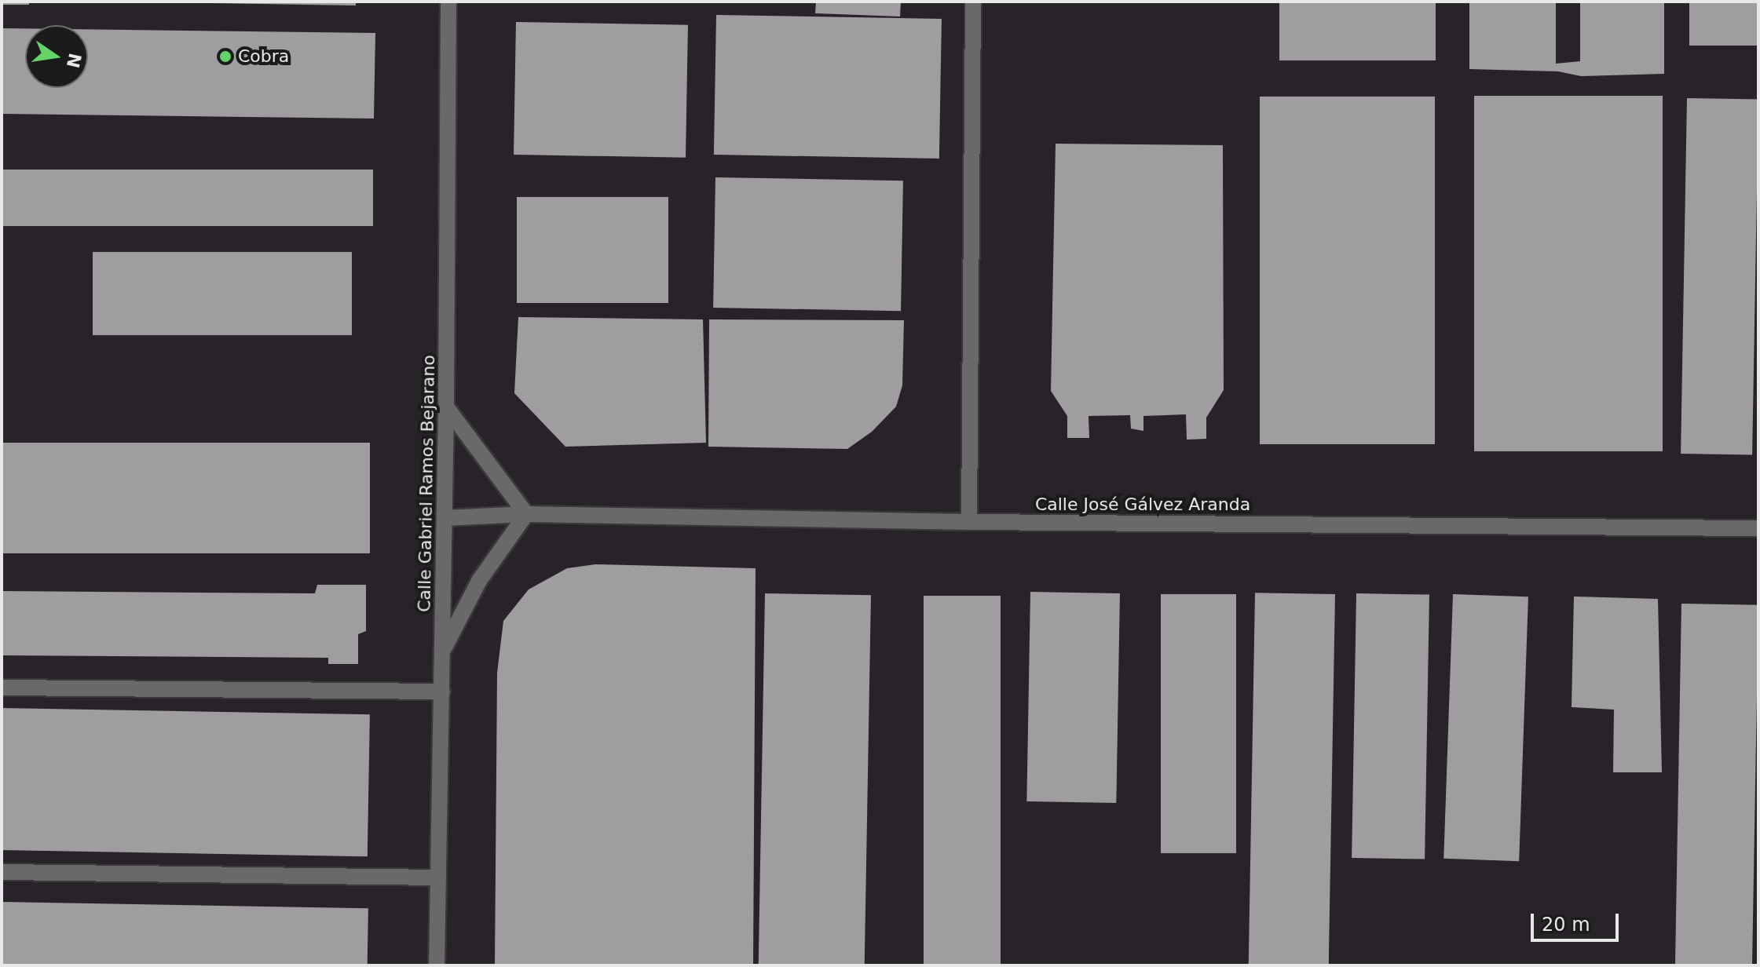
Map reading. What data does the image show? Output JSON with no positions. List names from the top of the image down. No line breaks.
{"streets":{"street":["Calle Gabriel Ramos Bejarano","Calle José Gálvez Aranda"]},"crossings":[["Calle Gabriel Ramos Bejarano","Calle José Gálvez Aranda"]],"places":["Cobra"],"scale_bar":"20 m","north":"right"}
